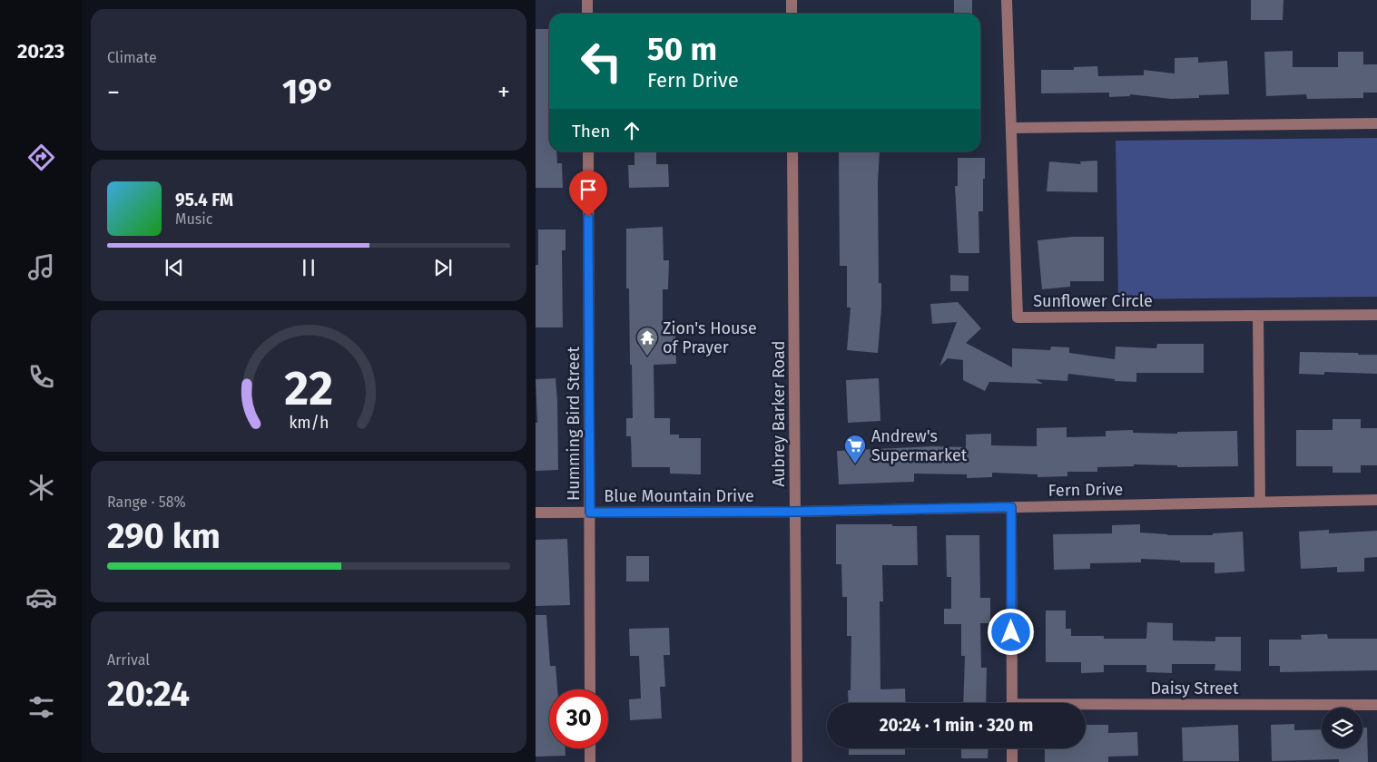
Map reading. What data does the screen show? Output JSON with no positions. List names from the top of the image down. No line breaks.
{"streets":{"street":["Sunflower Circle","Aubrey Barker Road","Humming Bird Street","Fern Drive","Blue Mountain Drive","Daisy Street"]},"crossings":[["Aubrey Barker Road","Fern Drive"],["Aubrey Barker Road","Blue Mountain Drive"],["Humming Bird Street","Blue Mountain Drive"],["Fern Drive","Blue Mountain Drive"]],"places":{"temple":["Zion's House of Prayer"],"supermarket":["Andrew's Supermarket"]},"page":{"tabs":"20:23","tile":["Climate",["Range · 58%","290 km"],["Arrival","20:24"]],"turn":["50 m","Fern Drive"],"heat":["−","19°","+"],"then":"Then","song":["95.4 FM","Music"],"limit":"30","trip":"20:24 · 1 min · 320 m","gauge":["22","km/h"]}}
